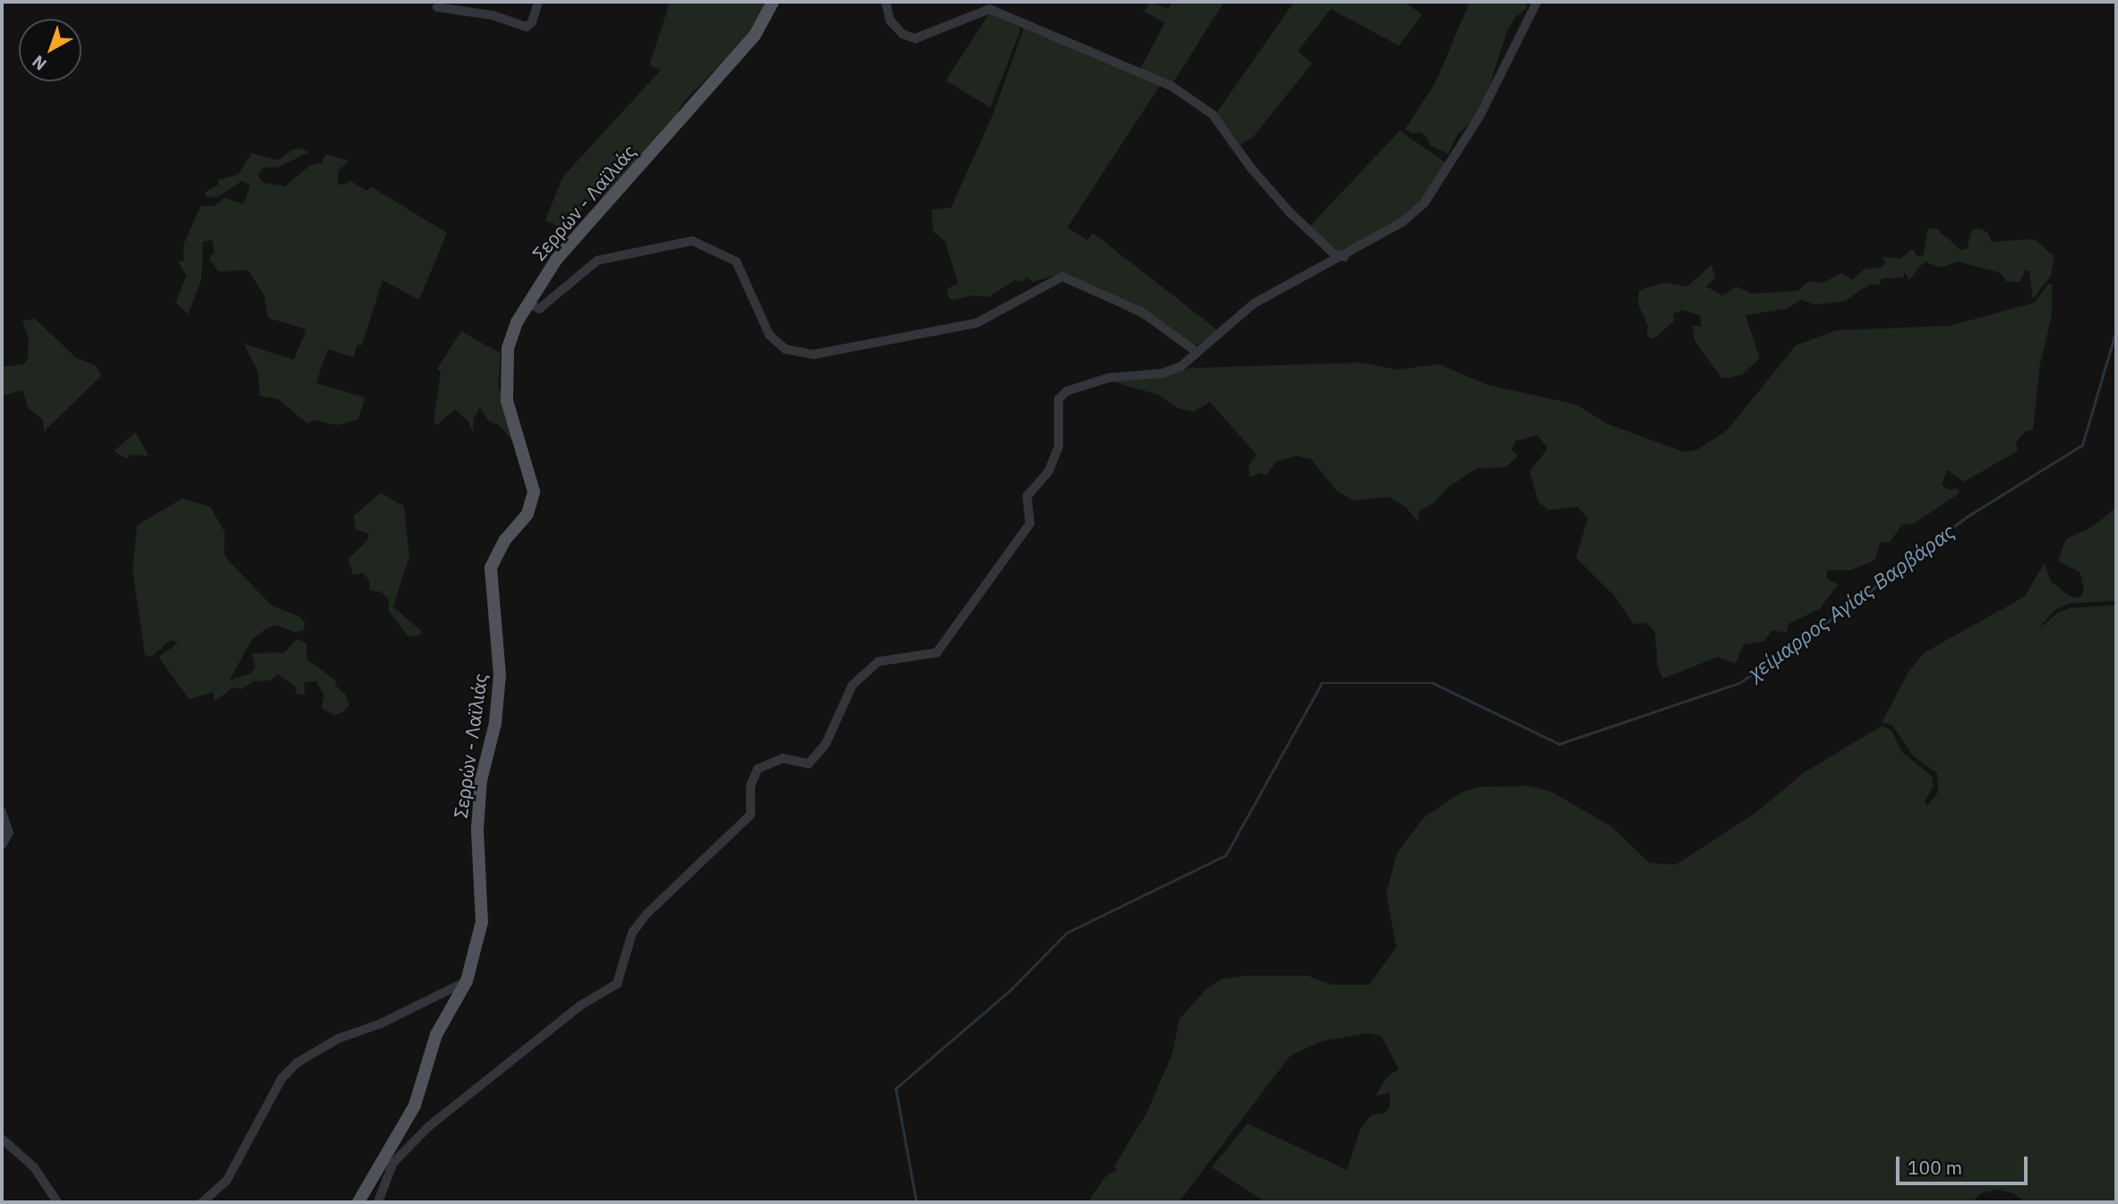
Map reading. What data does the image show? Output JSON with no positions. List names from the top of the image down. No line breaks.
{"streets":{"main road":["Σερρών - Λαϊλιάς"]},"water":["χείμαρρος Αγίας Βαρβάρας"],"scale_bar":"100 m","north":"bottom left"}
